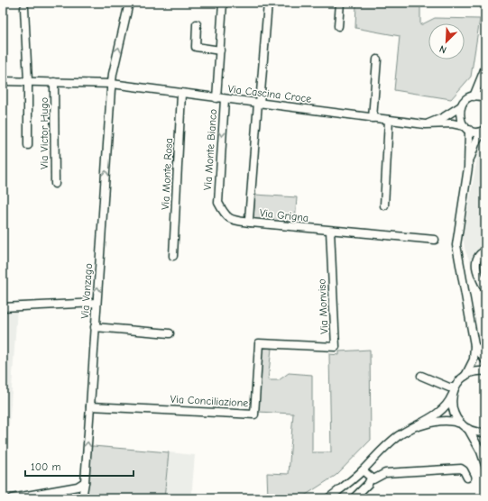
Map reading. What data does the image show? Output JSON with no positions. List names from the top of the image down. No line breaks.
{"streets":{"street":["Via Cascina Croce","Via Victor Hugo","Via Monte Bianco","Via Monte Rosa","Via Grigna","Via Vanzago","Via Monviso","Via Conciliazione"]},"crossings":[["Via Cascina Croce","Via Victor Hugo"],["Via Cascina Croce","Via Monte Bianco"],["Via Cascina Croce","Via Monte Rosa"],["Via Cascina Croce","Via Grigna"],["Via Cascina Croce","Via Vanzago"],["Via Monte Bianco","Via Grigna"],["Via Grigna","Via Monviso"],["Via Vanzago","Via Conciliazione"],["Via Monviso","Via Conciliazione"]],"one_way":["Via Monte Bianco","Via Vanzago"],"scale_bar":"100 m","north":"bottom left"}
